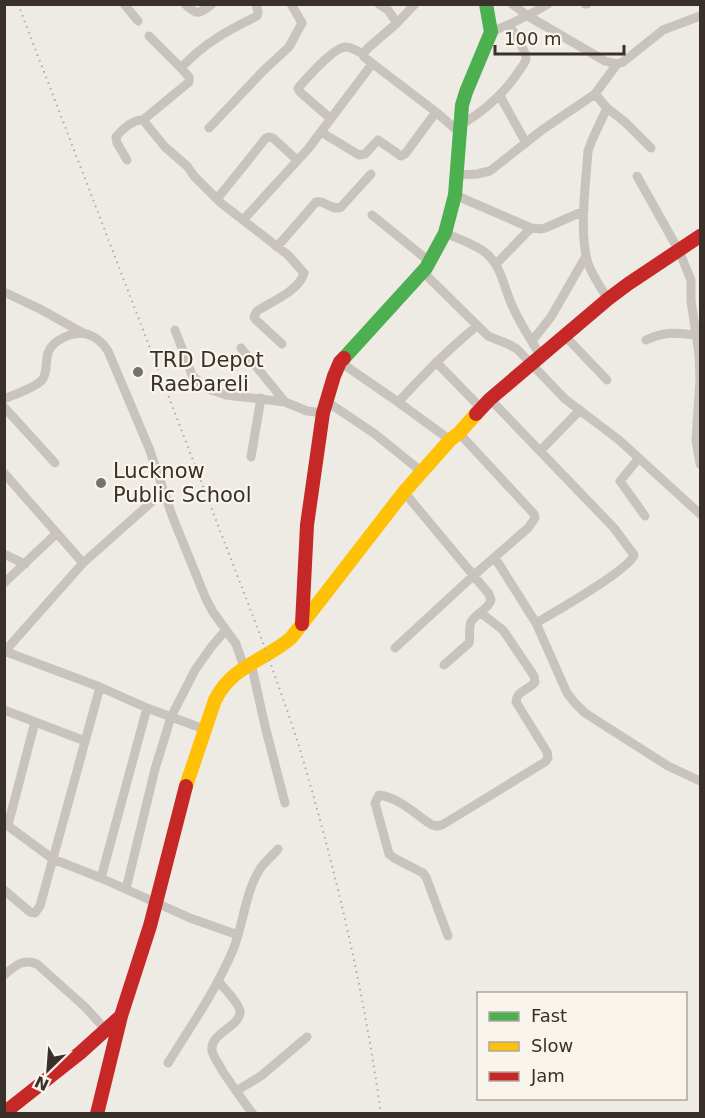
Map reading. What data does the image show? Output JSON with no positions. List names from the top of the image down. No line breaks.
{"places":["TRD Depot Raebareli","Lucknow Public School"],"legend":["Fast","Slow","Jam"],"scale_bar":"100 m","north":"bottom left"}
